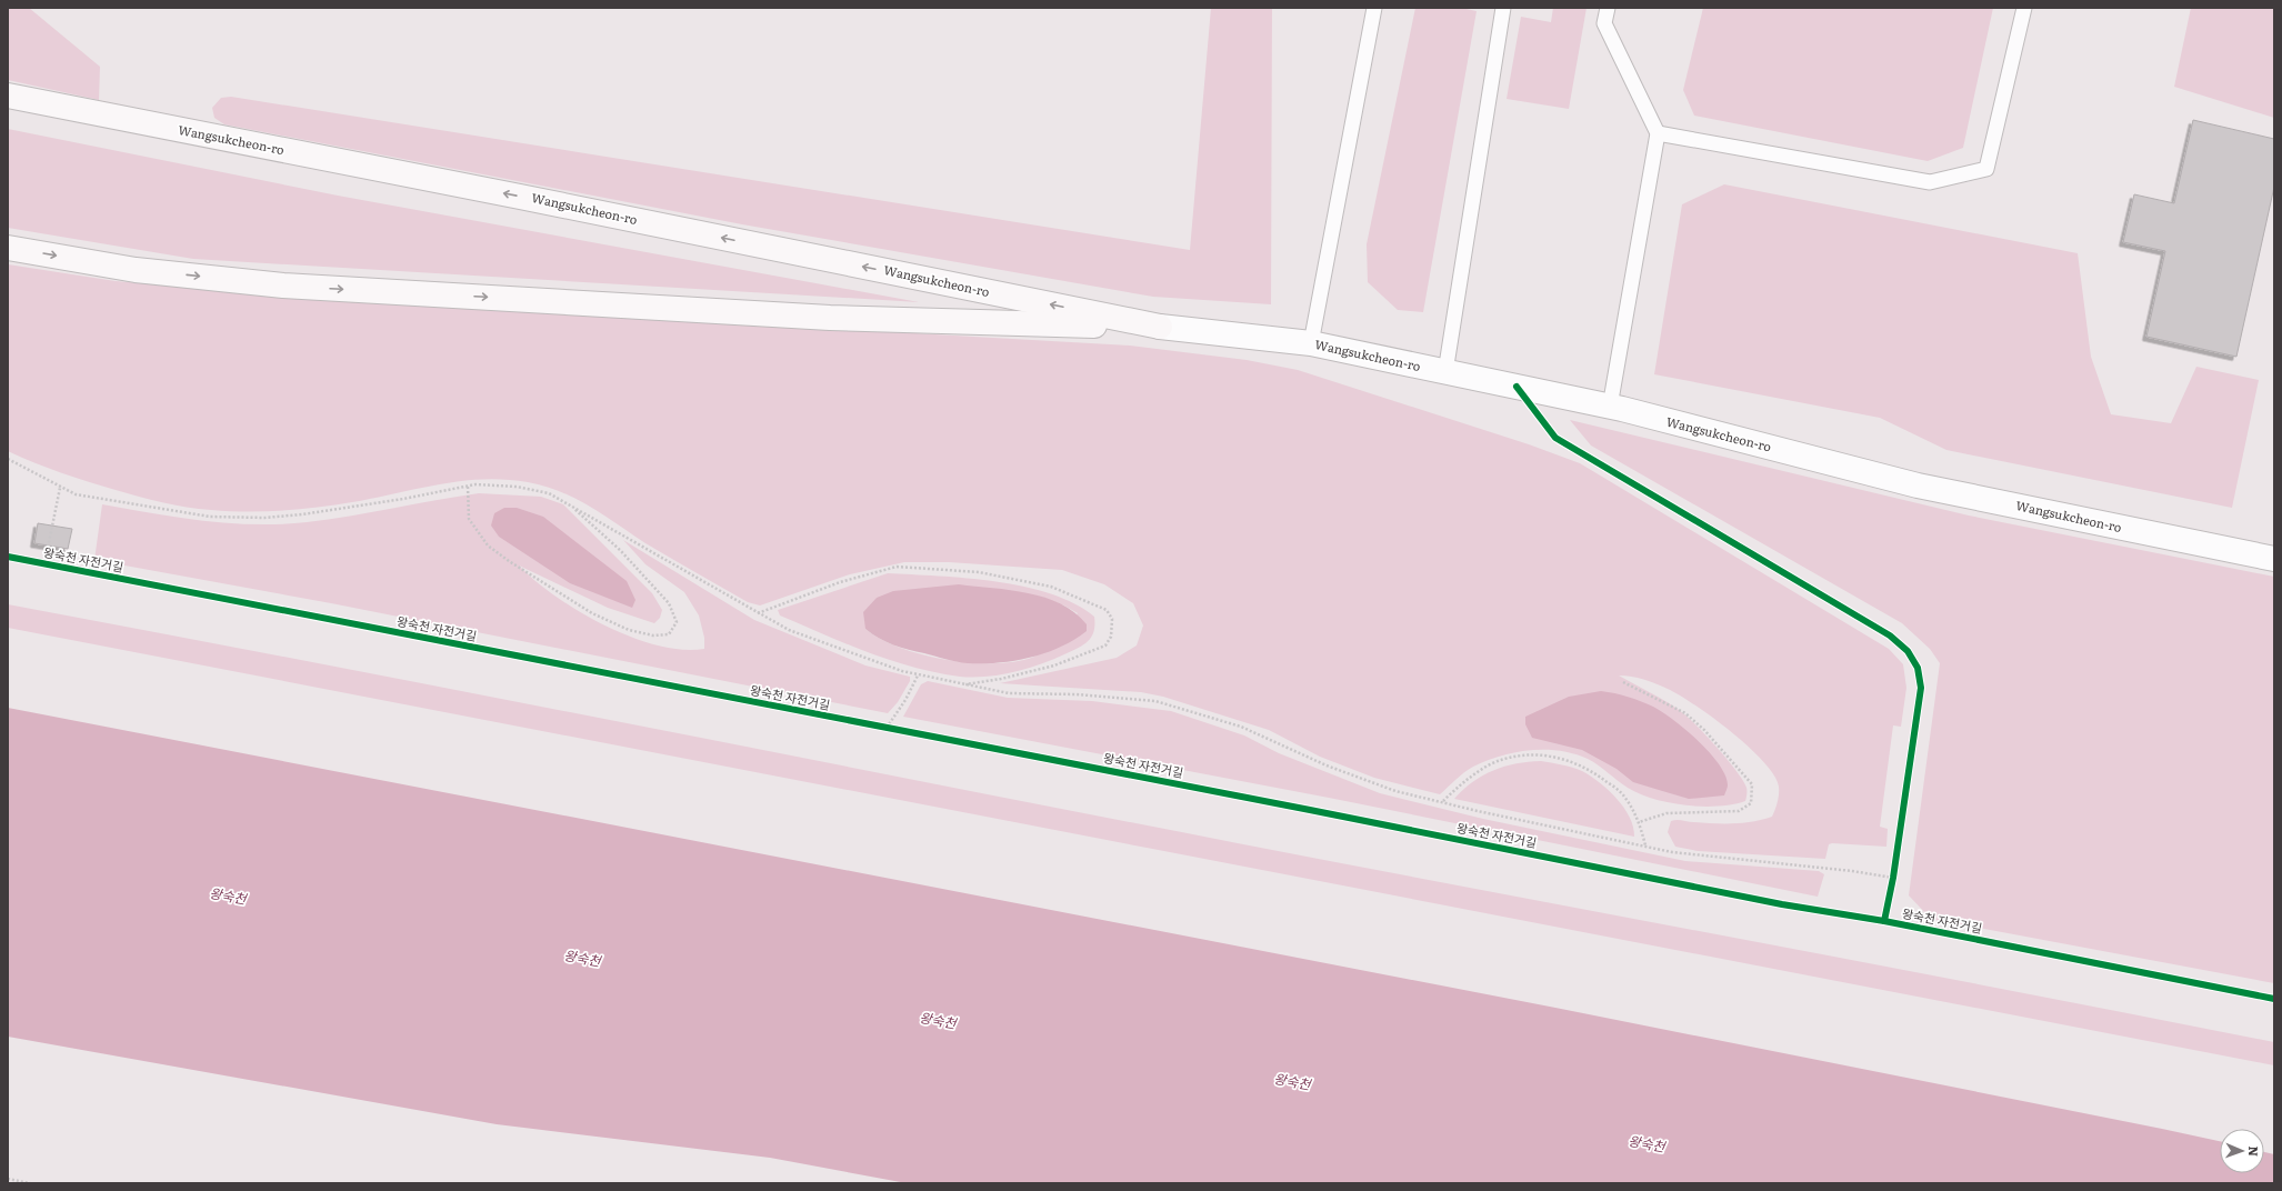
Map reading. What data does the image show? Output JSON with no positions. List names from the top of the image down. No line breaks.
{"streets":{"street":["Wangsukcheon-ro"],"cycle path":["왕숙천 자전거길"]},"water":["왕숙천"],"north":"right"}
